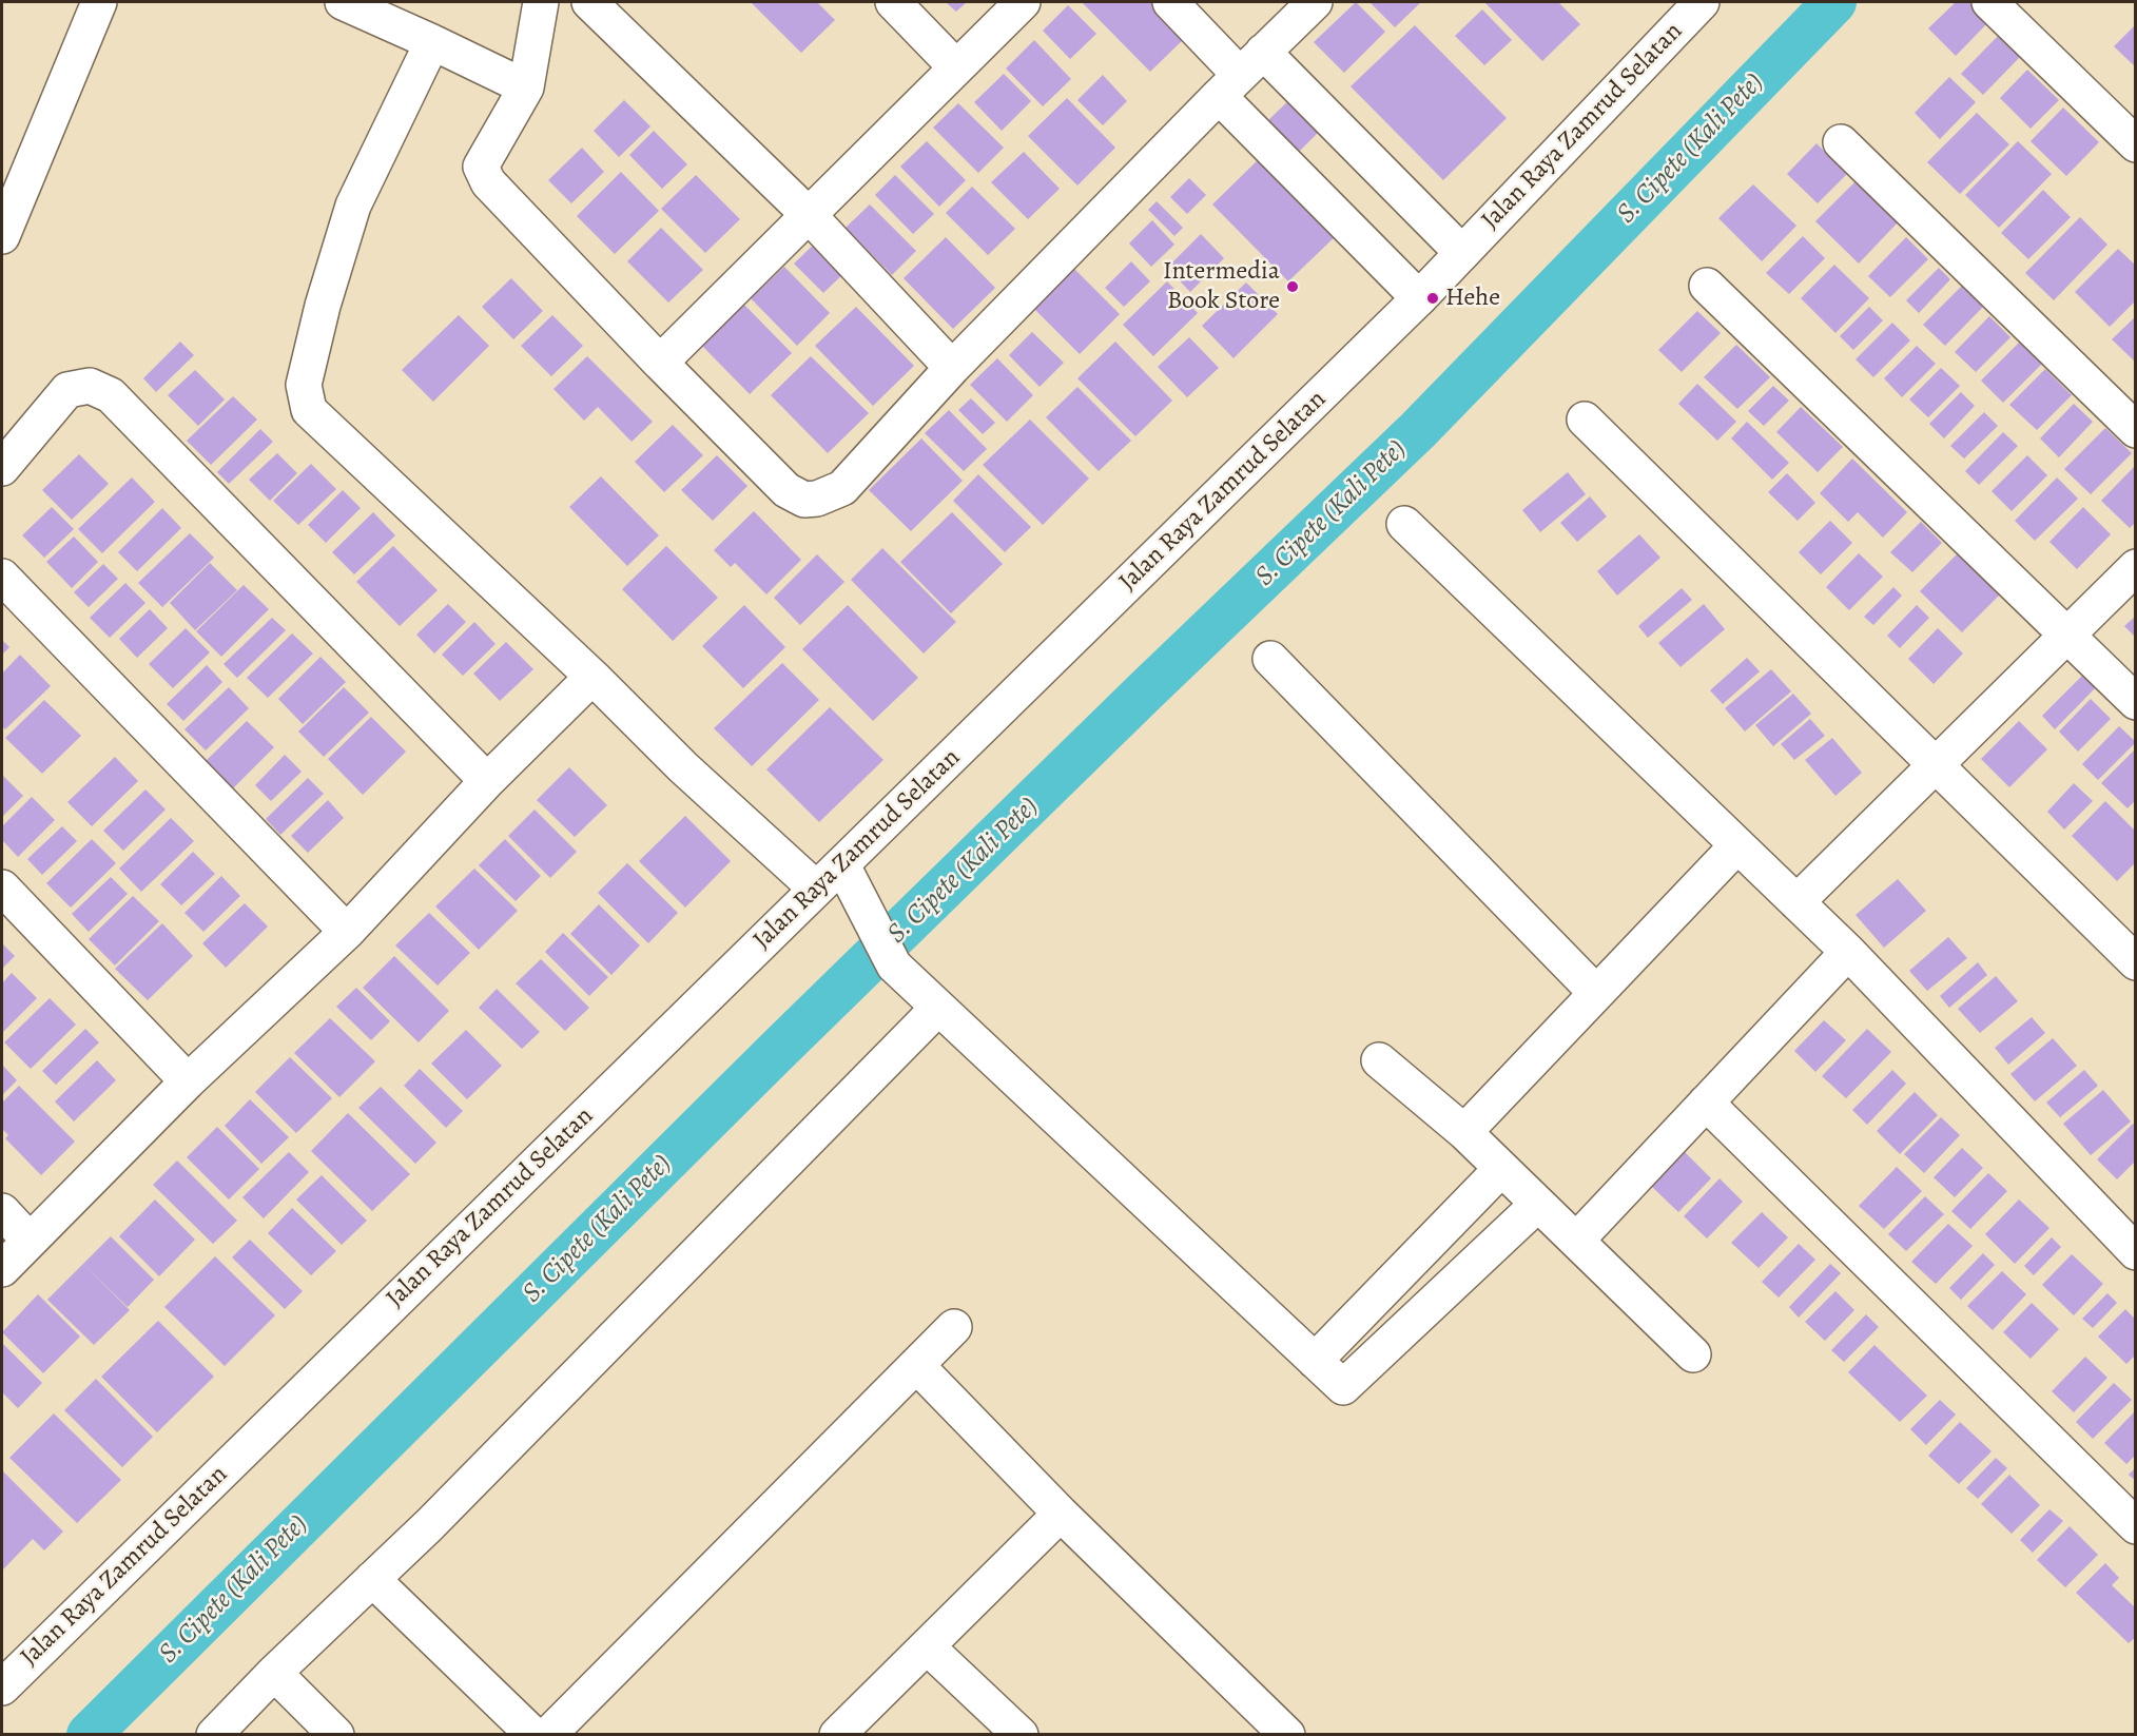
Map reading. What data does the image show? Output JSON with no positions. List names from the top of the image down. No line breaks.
{"streets":{"street":["Jalan Raya Zamrud Selatan"]},"water":["S. Cipete (Kali Pete)"],"places":["Intermedia Book Store","Hehe"]}
